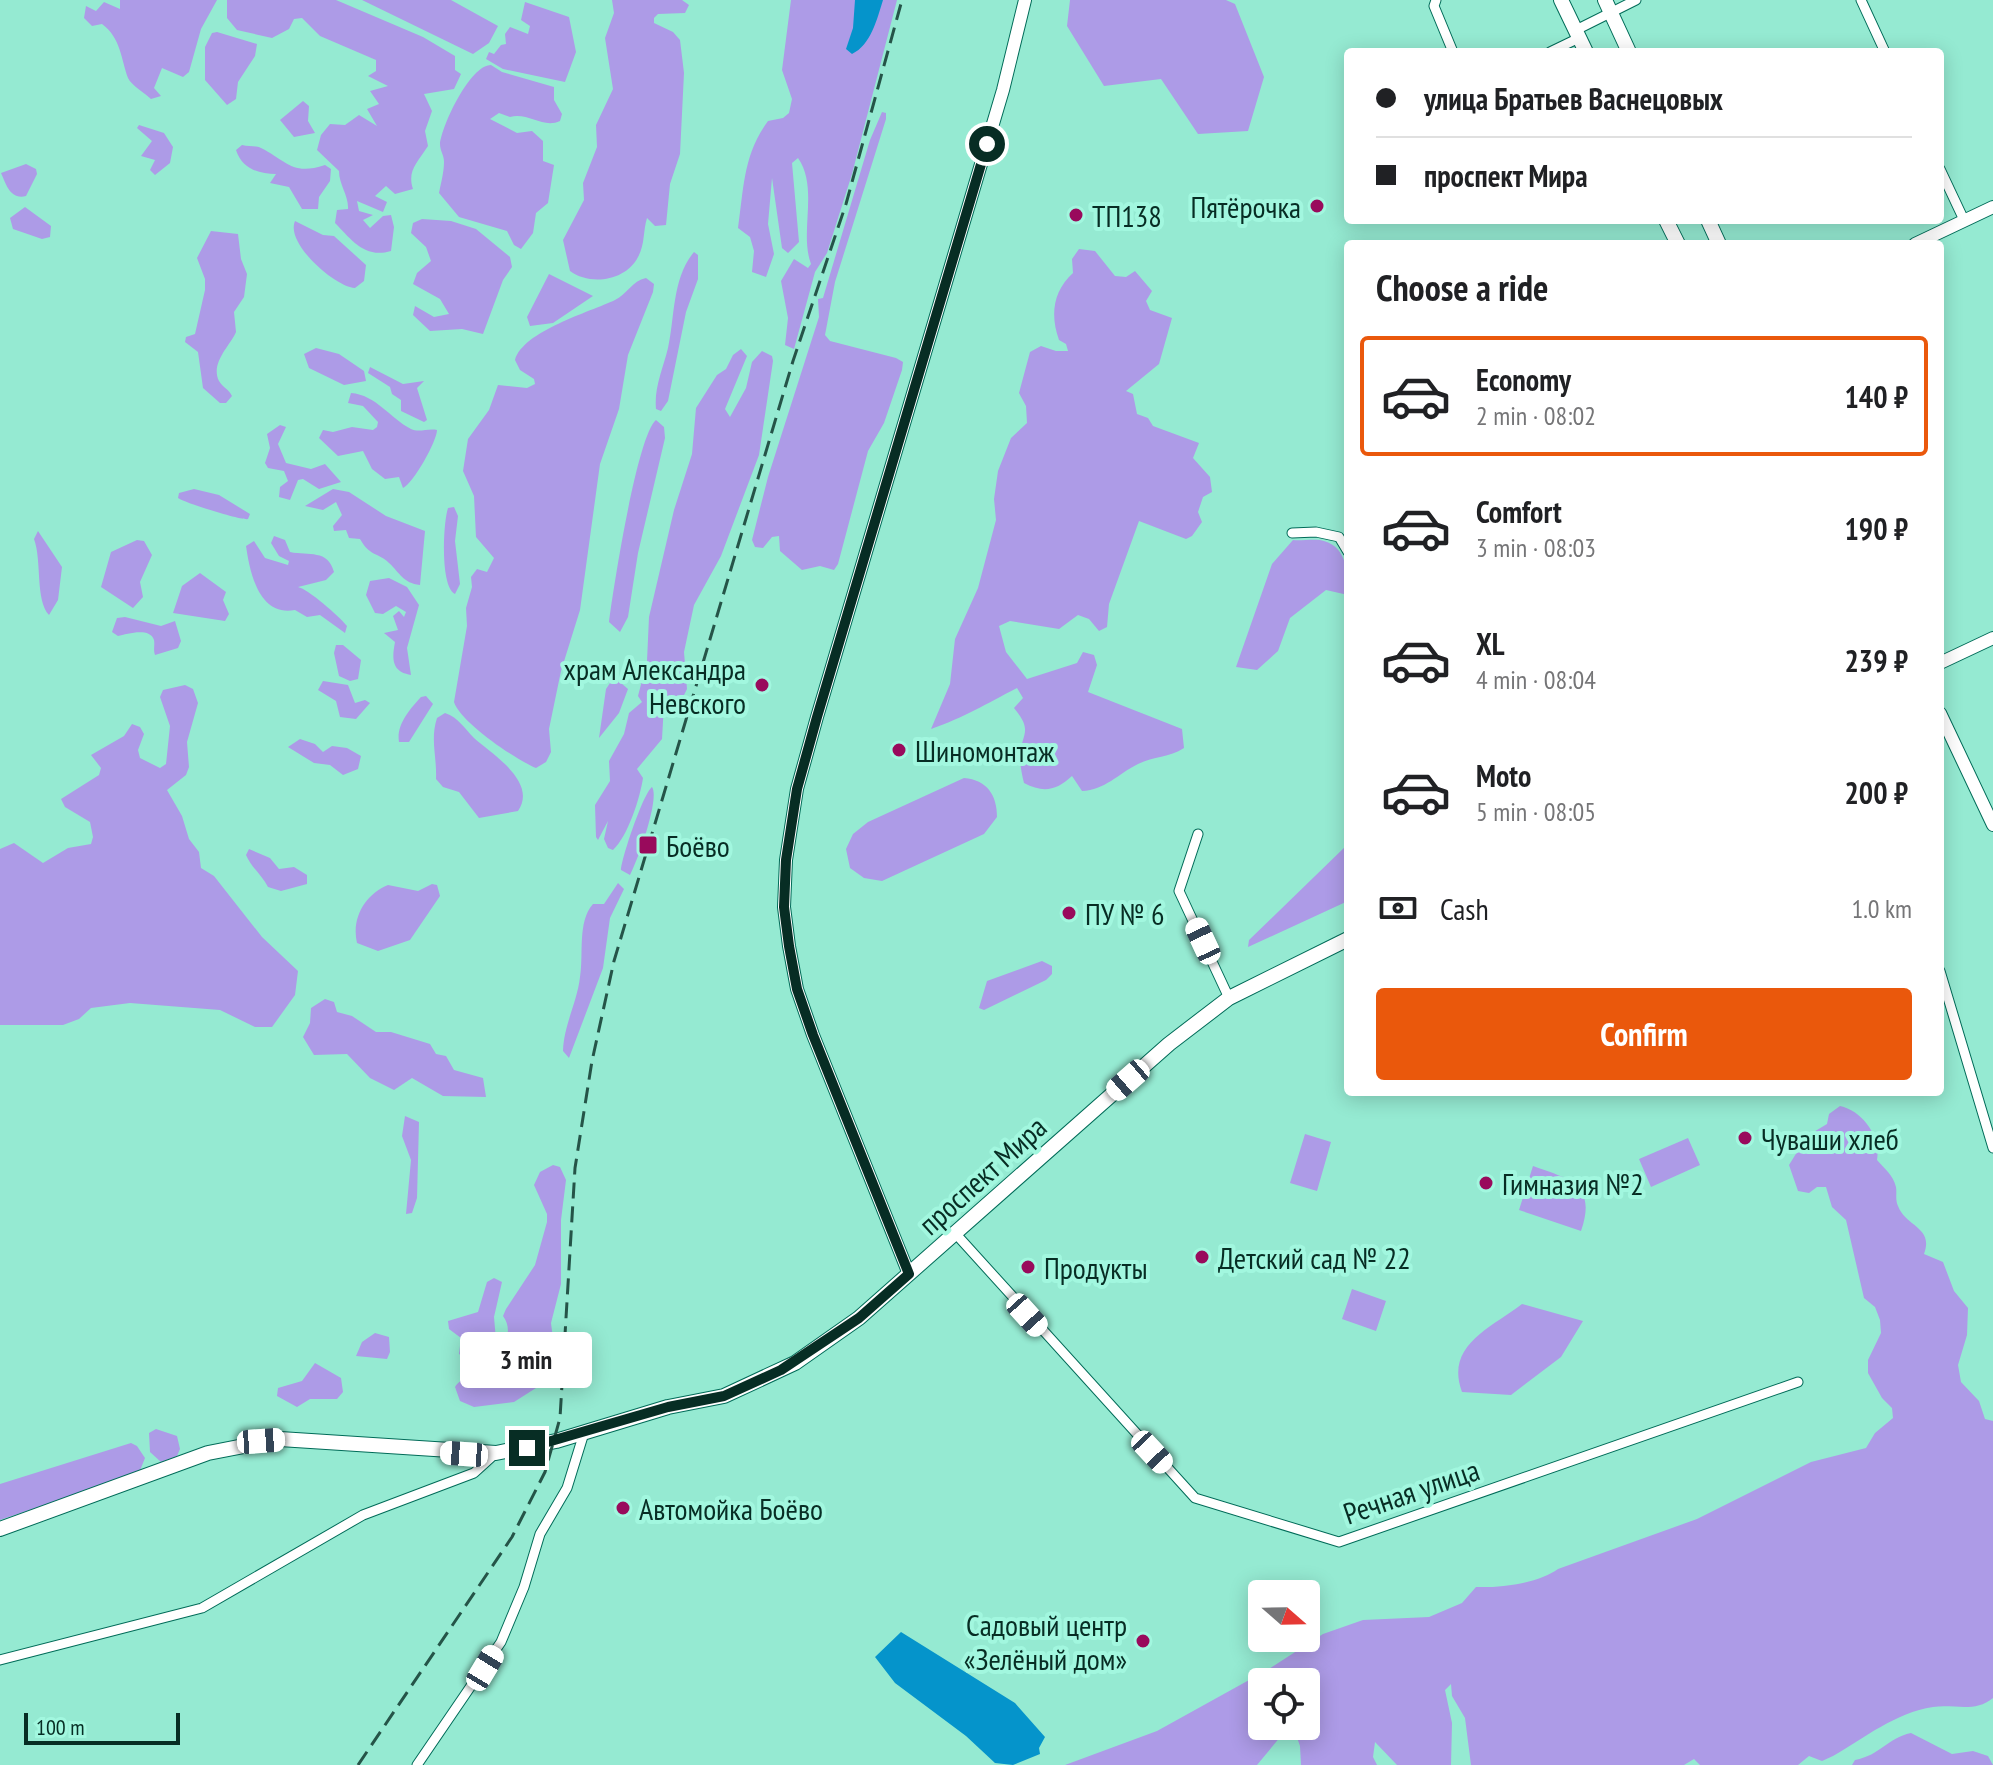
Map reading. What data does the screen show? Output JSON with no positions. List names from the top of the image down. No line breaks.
{"streets":{"main road":["проспект Мира"],"street":["Речная улица"]},"crossings":[["проспект Мира","Речная улица"]],"places":{"other":["Пятёрочка","ТП138","храм Александра Невского","Шиномонтаж","ПУ № 6","Чуваши хлеб","Гимназия №2","Детский сад № 22","Продукты","Автомойка Боёво","Садовый центр «Зелёный дом»"],"transit":["Боёво"]},"scale_bar":"100 m","north":"right","page":{"banner":["улица Братьев Васнецовых","проспект Мира"],"heading":"Choose a ride","list":[{"name":"Economy","note":"2 min · 08:02","value":"140 ₽"},{"name":"Comfort","note":"3 min · 08:03","value":"190 ₽"},{"name":"XL","note":"4 min · 08:04","value":"239 ₽"},{"name":"Moto","note":"5 min · 08:05","value":"200 ₽"}],"pay":["Cash","1.0 km"],"buttons":"Confirm","bubble":"3 min","scale":"100 m"}}
